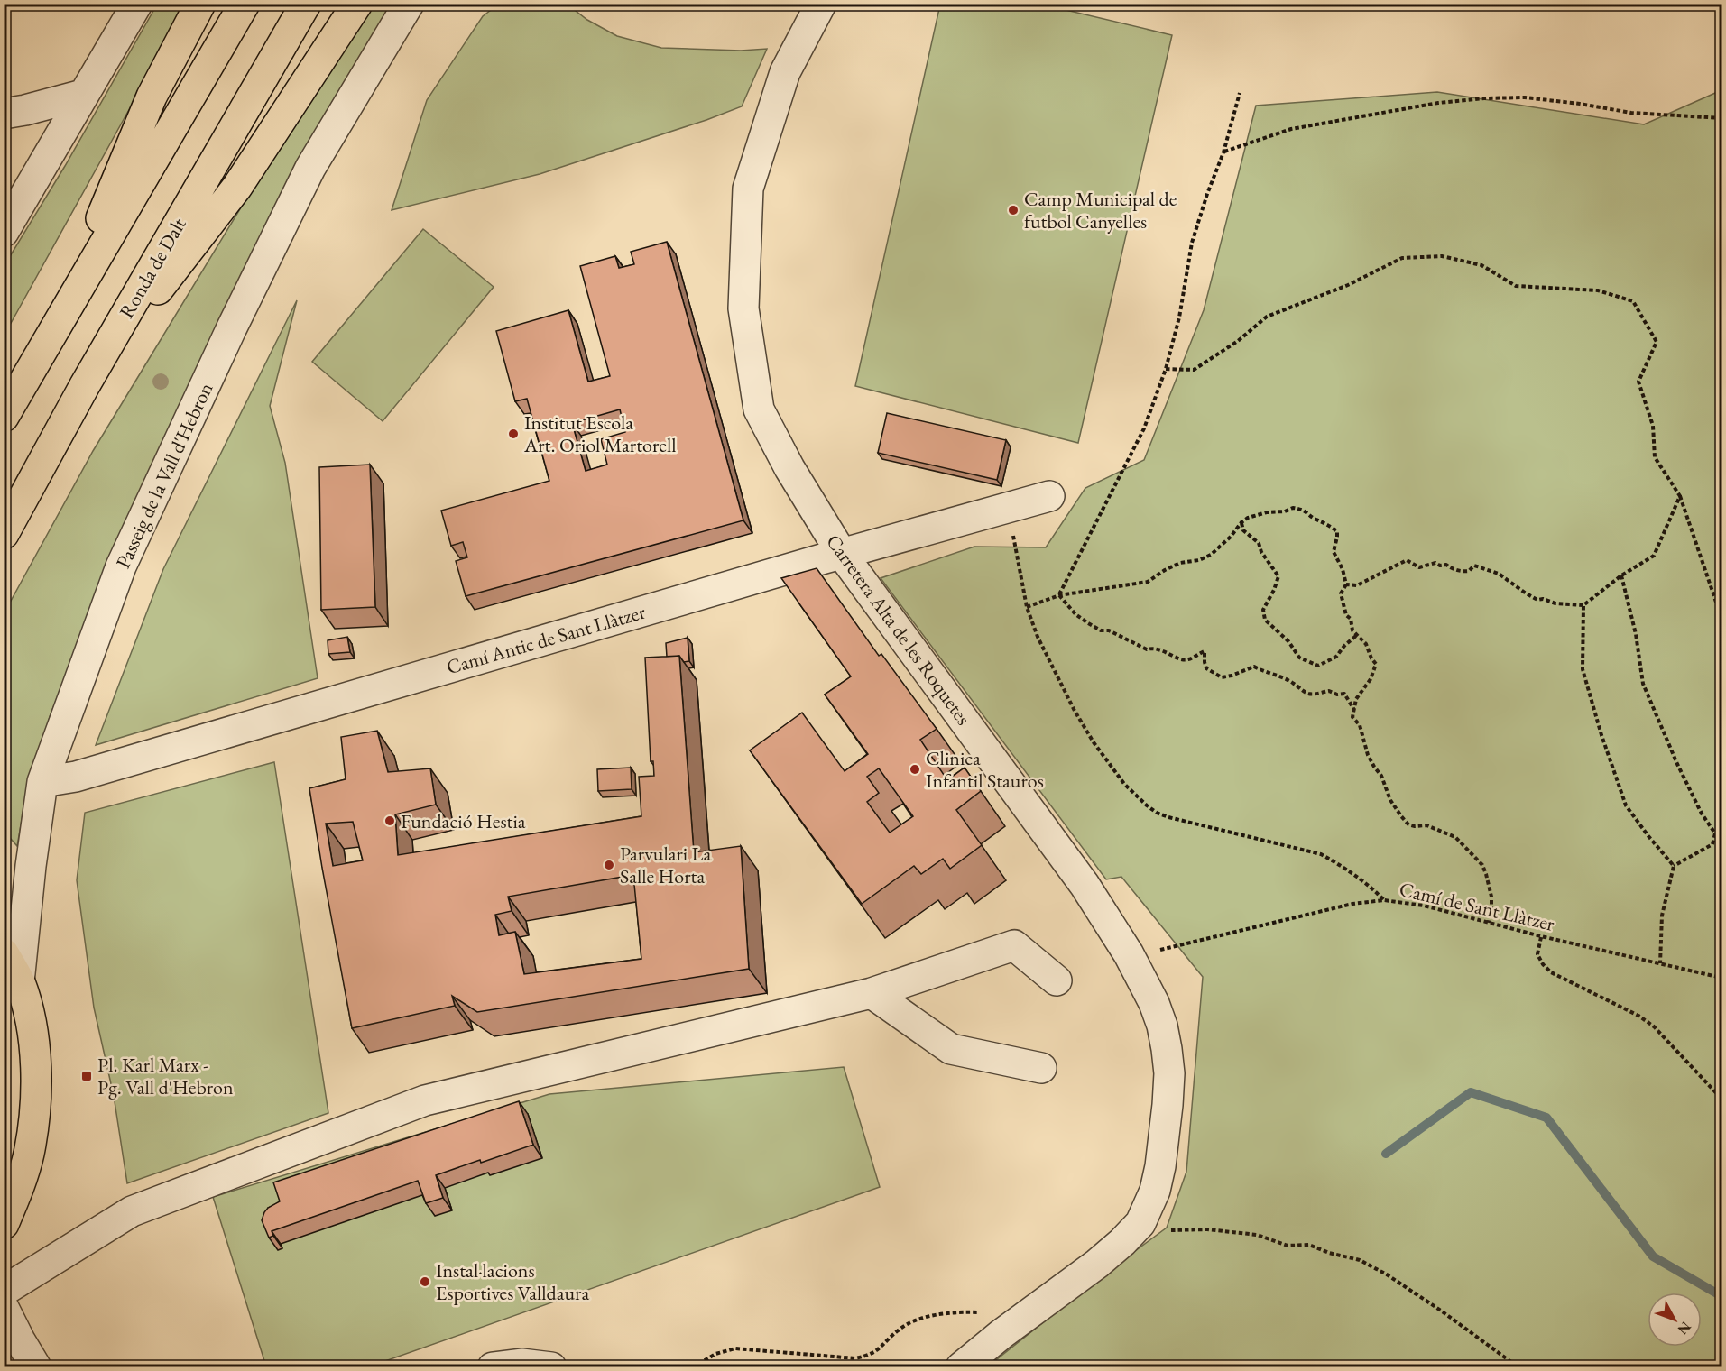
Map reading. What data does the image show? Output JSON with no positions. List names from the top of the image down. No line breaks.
{"streets":{"main road":["Ronda de Dalt"],"street":["Passeig de la Vall d'Hebron","Carretera Alta de les Roquetes","Camí Antic de Sant Llàtzer"],"path":["Camí de Sant Llàtzer"]},"crossings":[["Passeig de la Vall d'Hebron","Camí Antic de Sant Llàtzer"],["Carretera Alta de les Roquetes","Camí Antic de Sant Llàtzer"],["Carretera Alta de les Roquetes","Camí de Sant Llàtzer"]],"places":{"other":["Camp Municipal de futbol Canyelles","Institut Escola Art. Oriol Martorell","Clinica Infantil Stauros","Fundació Hestia","Parvulari La Salle Horta","Instal·lacions Esportives Valldaura"],"transit":["Pl. Karl Marx - Pg. Vall d'Hebron"]},"north":"bottom right"}
